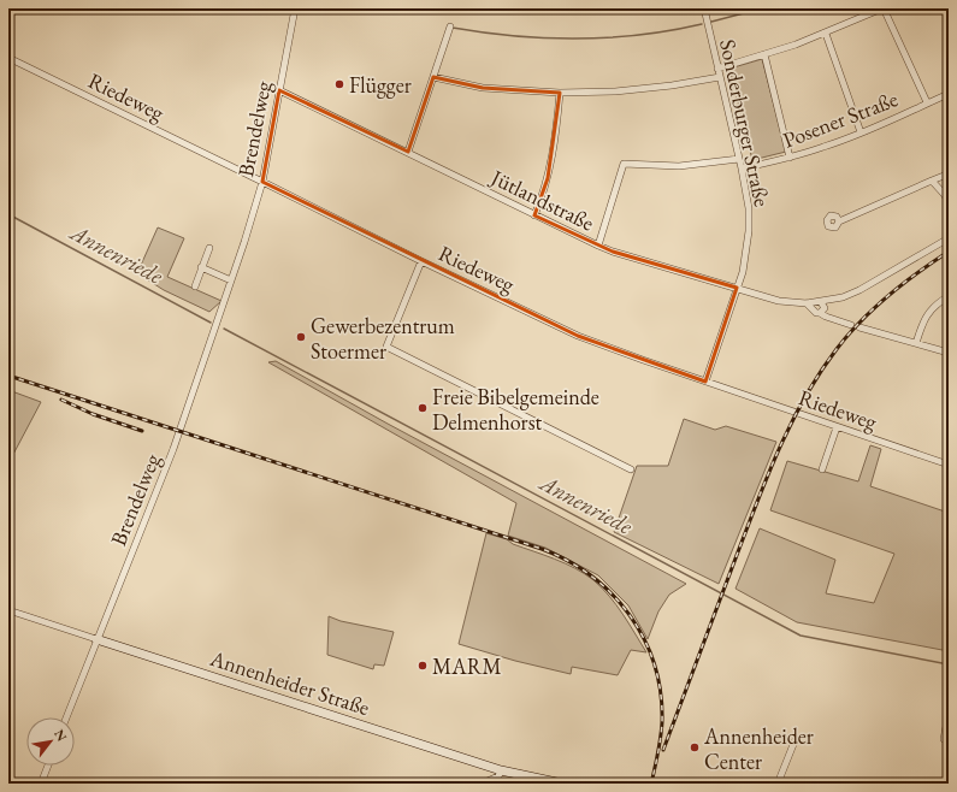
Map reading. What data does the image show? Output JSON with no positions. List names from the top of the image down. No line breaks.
{"streets":{"street":["Riedeweg","Posener Straße","Sonderburger Straße","Brendelweg","Jütlandstraße","Annenheider Straße"]},"crossings":[["Riedeweg","Sonderburger Straße"],["Riedeweg","Brendelweg"],["Posener Straße","Sonderburger Straße"],["Sonderburger Straße","Jütlandstraße"],["Brendelweg","Jütlandstraße"],["Brendelweg","Annenheider Straße"]],"water":["Annenriede"],"places":["Flügger","Gewerbezentrum Stoermer","Freie Bibelgemeinde Delmenhorst","MARM","Annenheider Center"],"north":"top right"}
